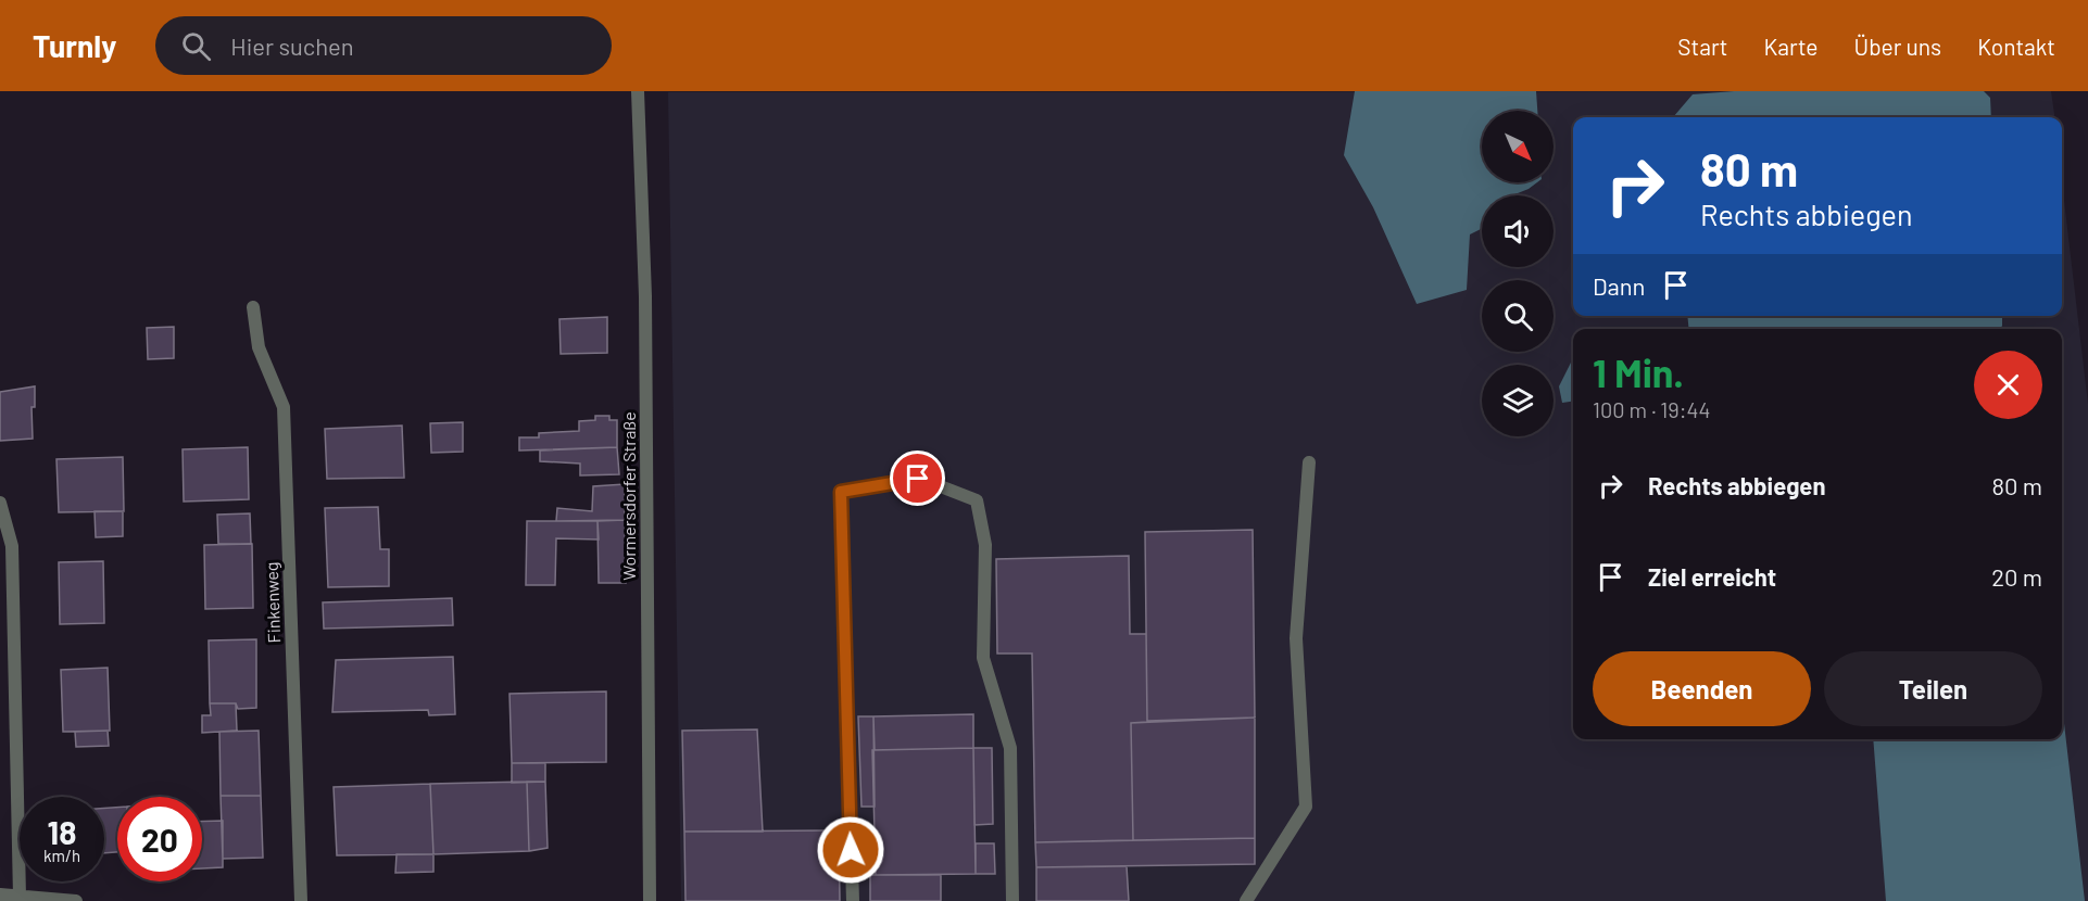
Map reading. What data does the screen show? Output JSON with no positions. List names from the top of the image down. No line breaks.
{"streets":{"street":["Wormersdorfer Straße","Finkenweg"]},"north":"bottom right","page":{"header":"Turnly","search":"Hier suchen","nav":["Start","Karte","Über uns","Kontakt"],"turn":["80 m","Rechts abbiegen"],"then":"Dann","heading":["1 Min.","100 m · 19:44"],"list":[{"name":"Rechts abbiegen","value":"80 m"},{"name":"Ziel erreicht","value":"20 m"}],"buttons":["Beenden","Teilen"],"speed":"18 km/h","limit":"20"}}
